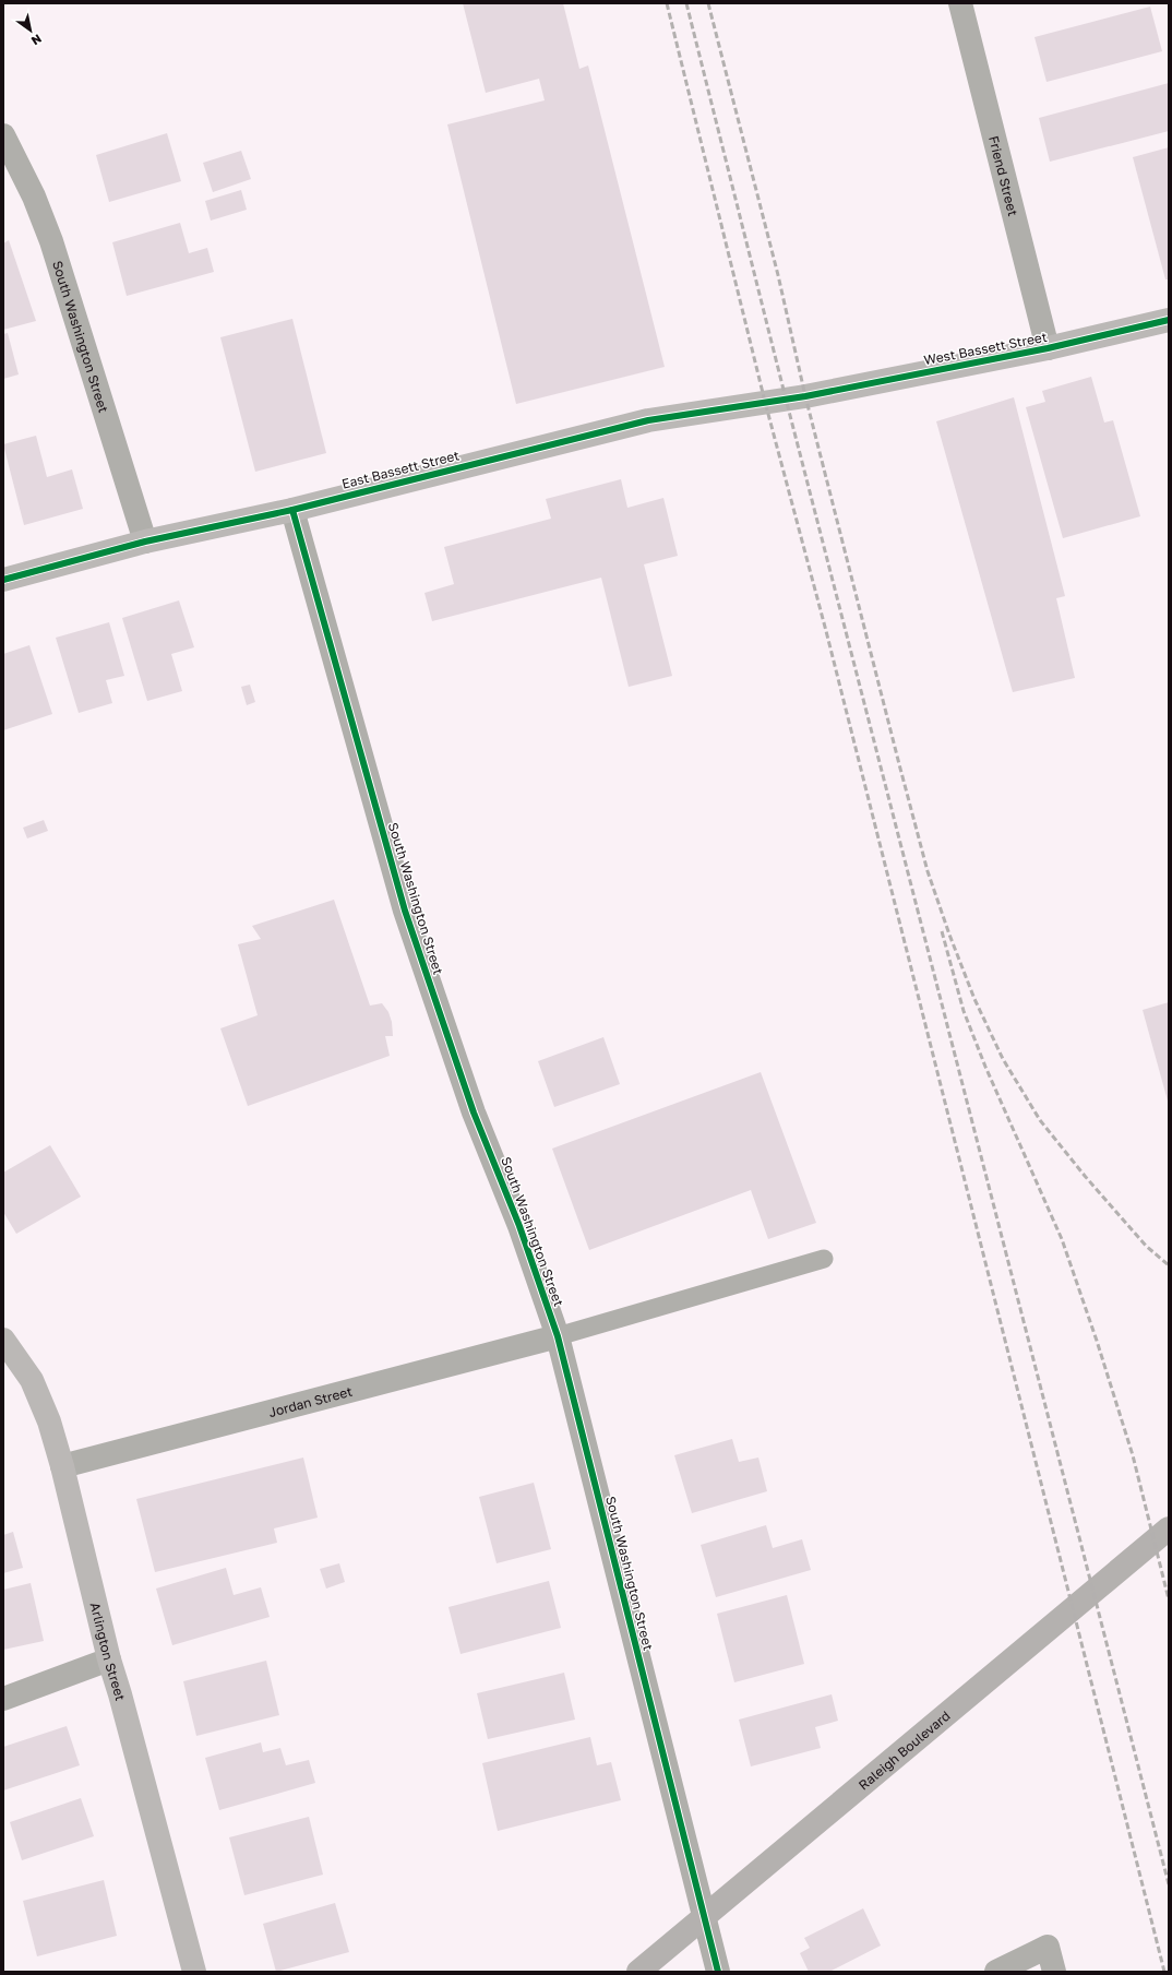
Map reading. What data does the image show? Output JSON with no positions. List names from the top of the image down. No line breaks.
{"streets":{"main road":["Raleigh Boulevard"],"street":["Friend Street","South Washington Street","West Bassett Street","East Bassett Street","Jordan Street","Arlington Street"]},"crossings":[["Friend Street","West Bassett Street"],["South Washington Street","East Bassett Street"],["South Washington Street","Jordan Street"],["West Bassett Street","East Bassett Street"],["Jordan Street","Arlington Street"]],"north":"bottom right"}
